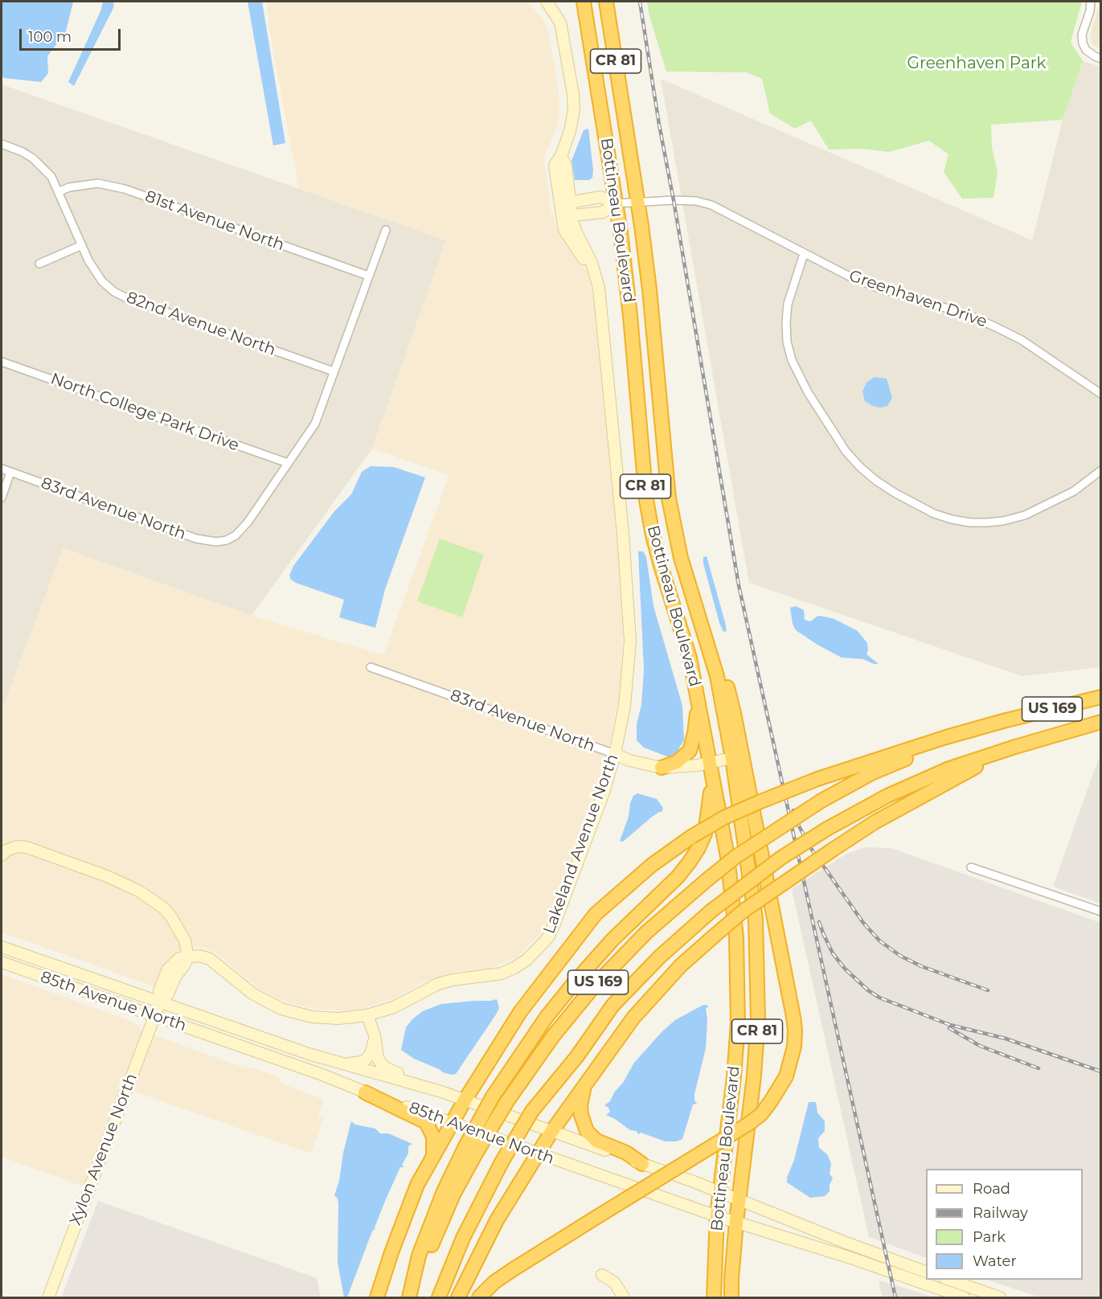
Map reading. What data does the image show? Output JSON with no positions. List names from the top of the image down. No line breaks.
{"streets":{"highway":["CR 81","Bottineau Boulevard","US 169"],"main road":["83rd Avenue North","Lakeland Avenue North","85th Avenue North","Xylon Avenue North"],"street":["81st Avenue North","Greenhaven Drive","82nd Avenue North","North College Park Drive"]},"crossings":[["Bottineau Boulevard","Greenhaven Drive"],["Bottineau Boulevard","83rd Avenue North"],["Bottineau Boulevard","85th Avenue North"],["81st Avenue North","82nd Avenue North"],["North College Park Drive","83rd Avenue North"],["83rd Avenue North","Lakeland Avenue North"],["85th Avenue North","Xylon Avenue North"]],"parks":["Greenhaven Park"],"legend":["Road","Railway","Park","Water"],"scale_bar":"100 m"}
